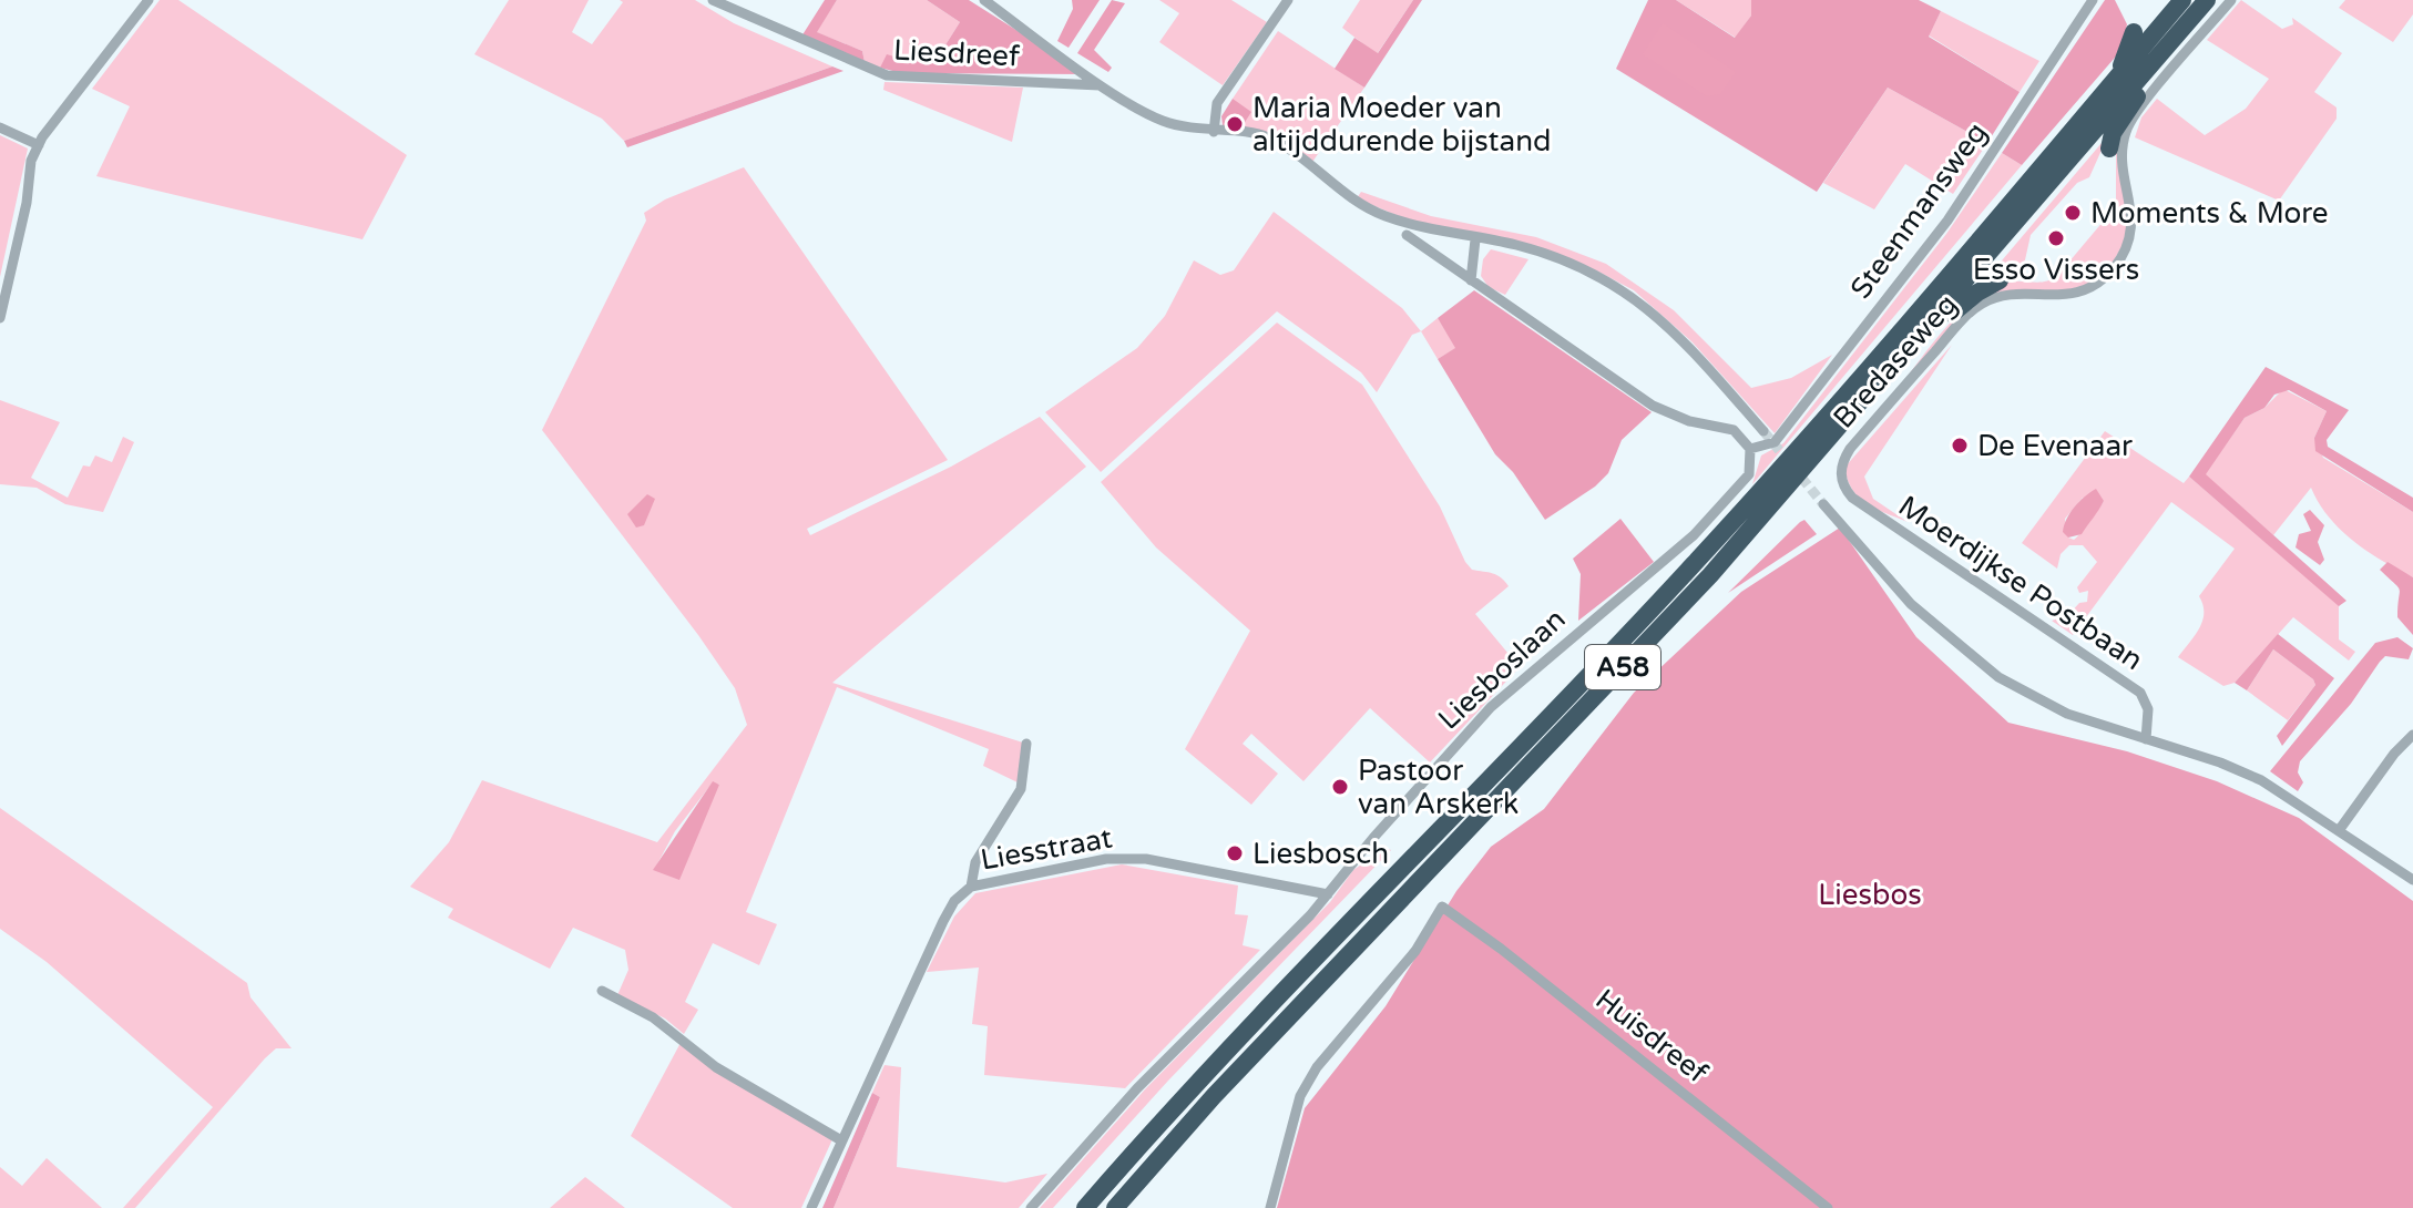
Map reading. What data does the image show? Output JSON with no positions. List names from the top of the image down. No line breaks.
{"streets":{"highway":["A58"],"street":["Liesdreef","Steenmansweg","Bredaseweg","Moerdijkse Postbaan","Liesboslaan","Liesstraat","Huisdreef"]},"crossings":[["Steenmansweg","Liesboslaan"],["Bredaseweg","Moerdijkse Postbaan"],["Liesboslaan","Liesstraat"]],"parks":["Liesbos"],"places":["Maria Moeder van altijddurende bijstand","Moments & More","Esso Vissers","De Evenaar","Pastoor van Arskerk","Liesbosch"]}
